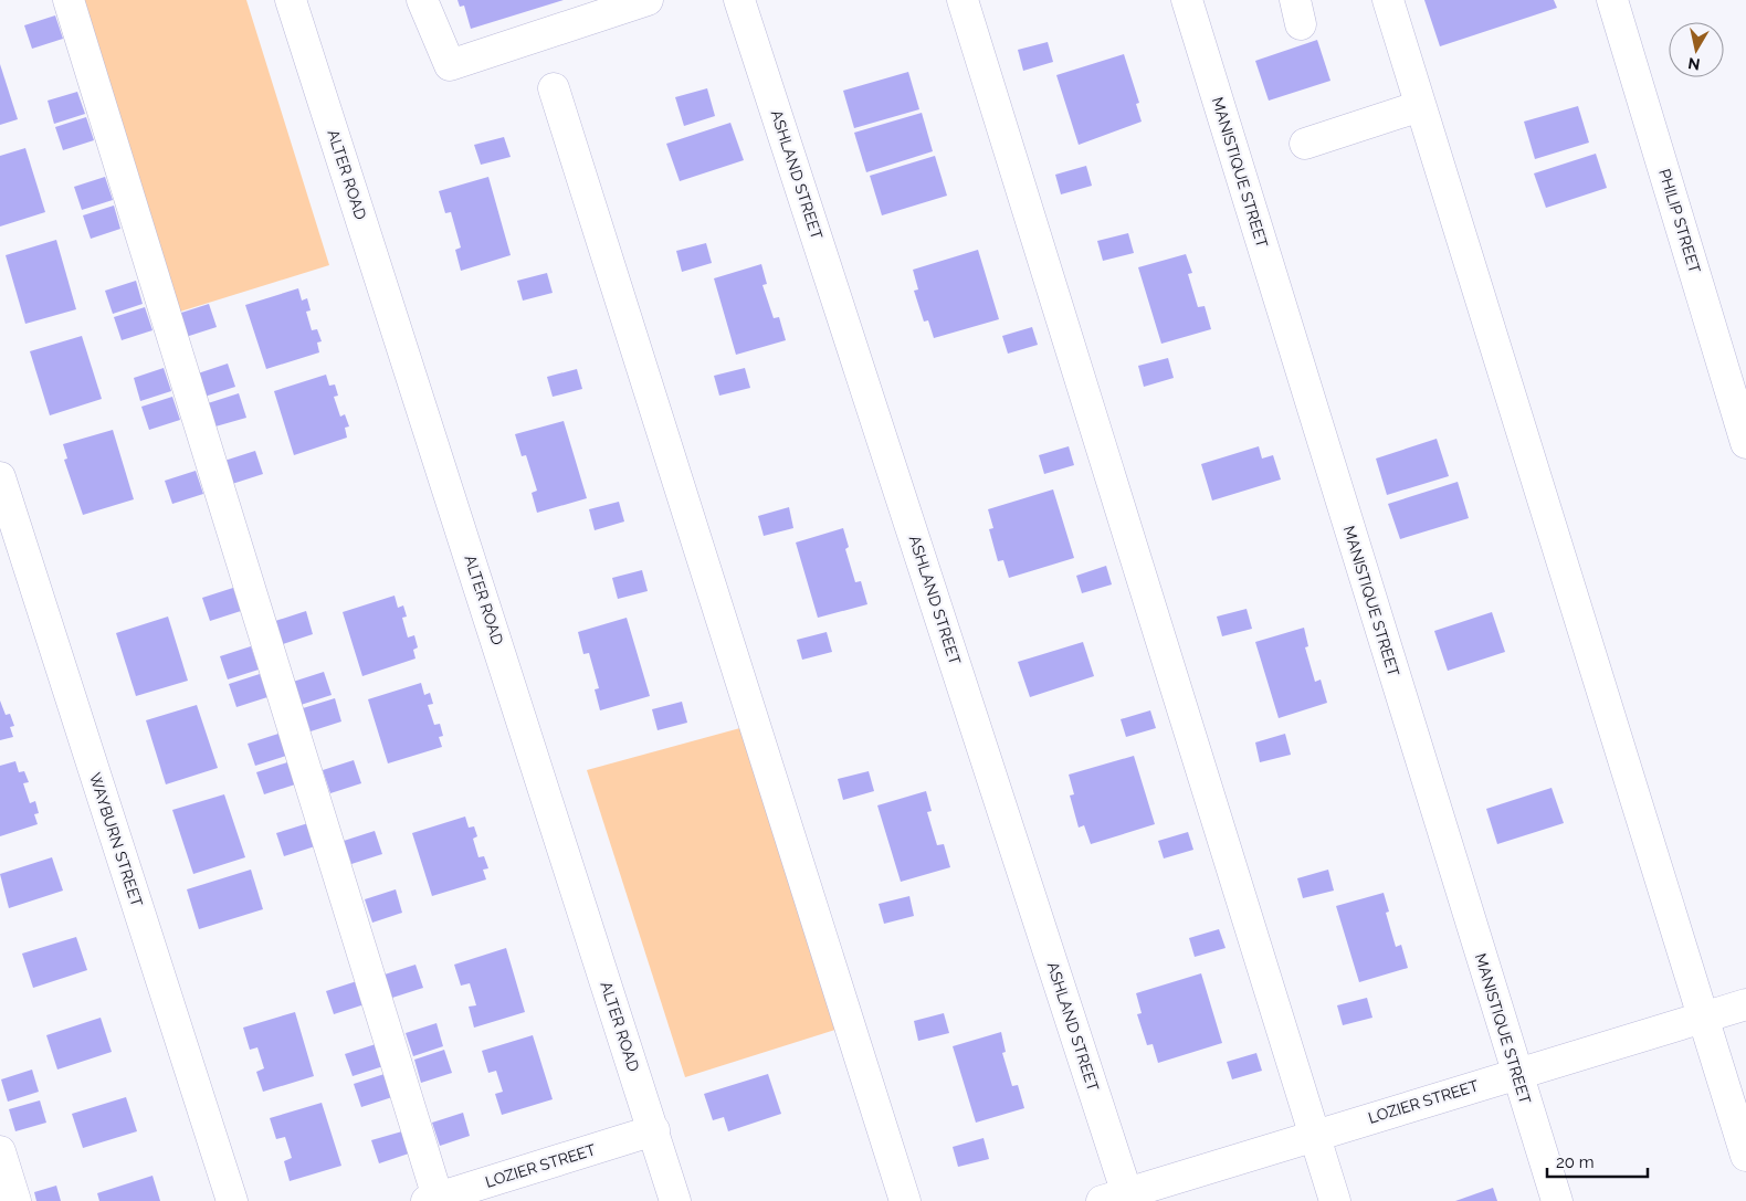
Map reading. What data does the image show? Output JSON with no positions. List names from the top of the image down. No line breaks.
{"streets":{"street":["MANISTIQUE STREET","ALTER ROAD","ASHLAND STREET","PHILIP STREET","WAYBURN STREET","LOZIER STREET"]},"crossings":[["MANISTIQUE STREET","LOZIER STREET"],["ALTER ROAD","LOZIER STREET"],["ASHLAND STREET","LOZIER STREET"]],"scale_bar":"20 m","north":"bottom"}
